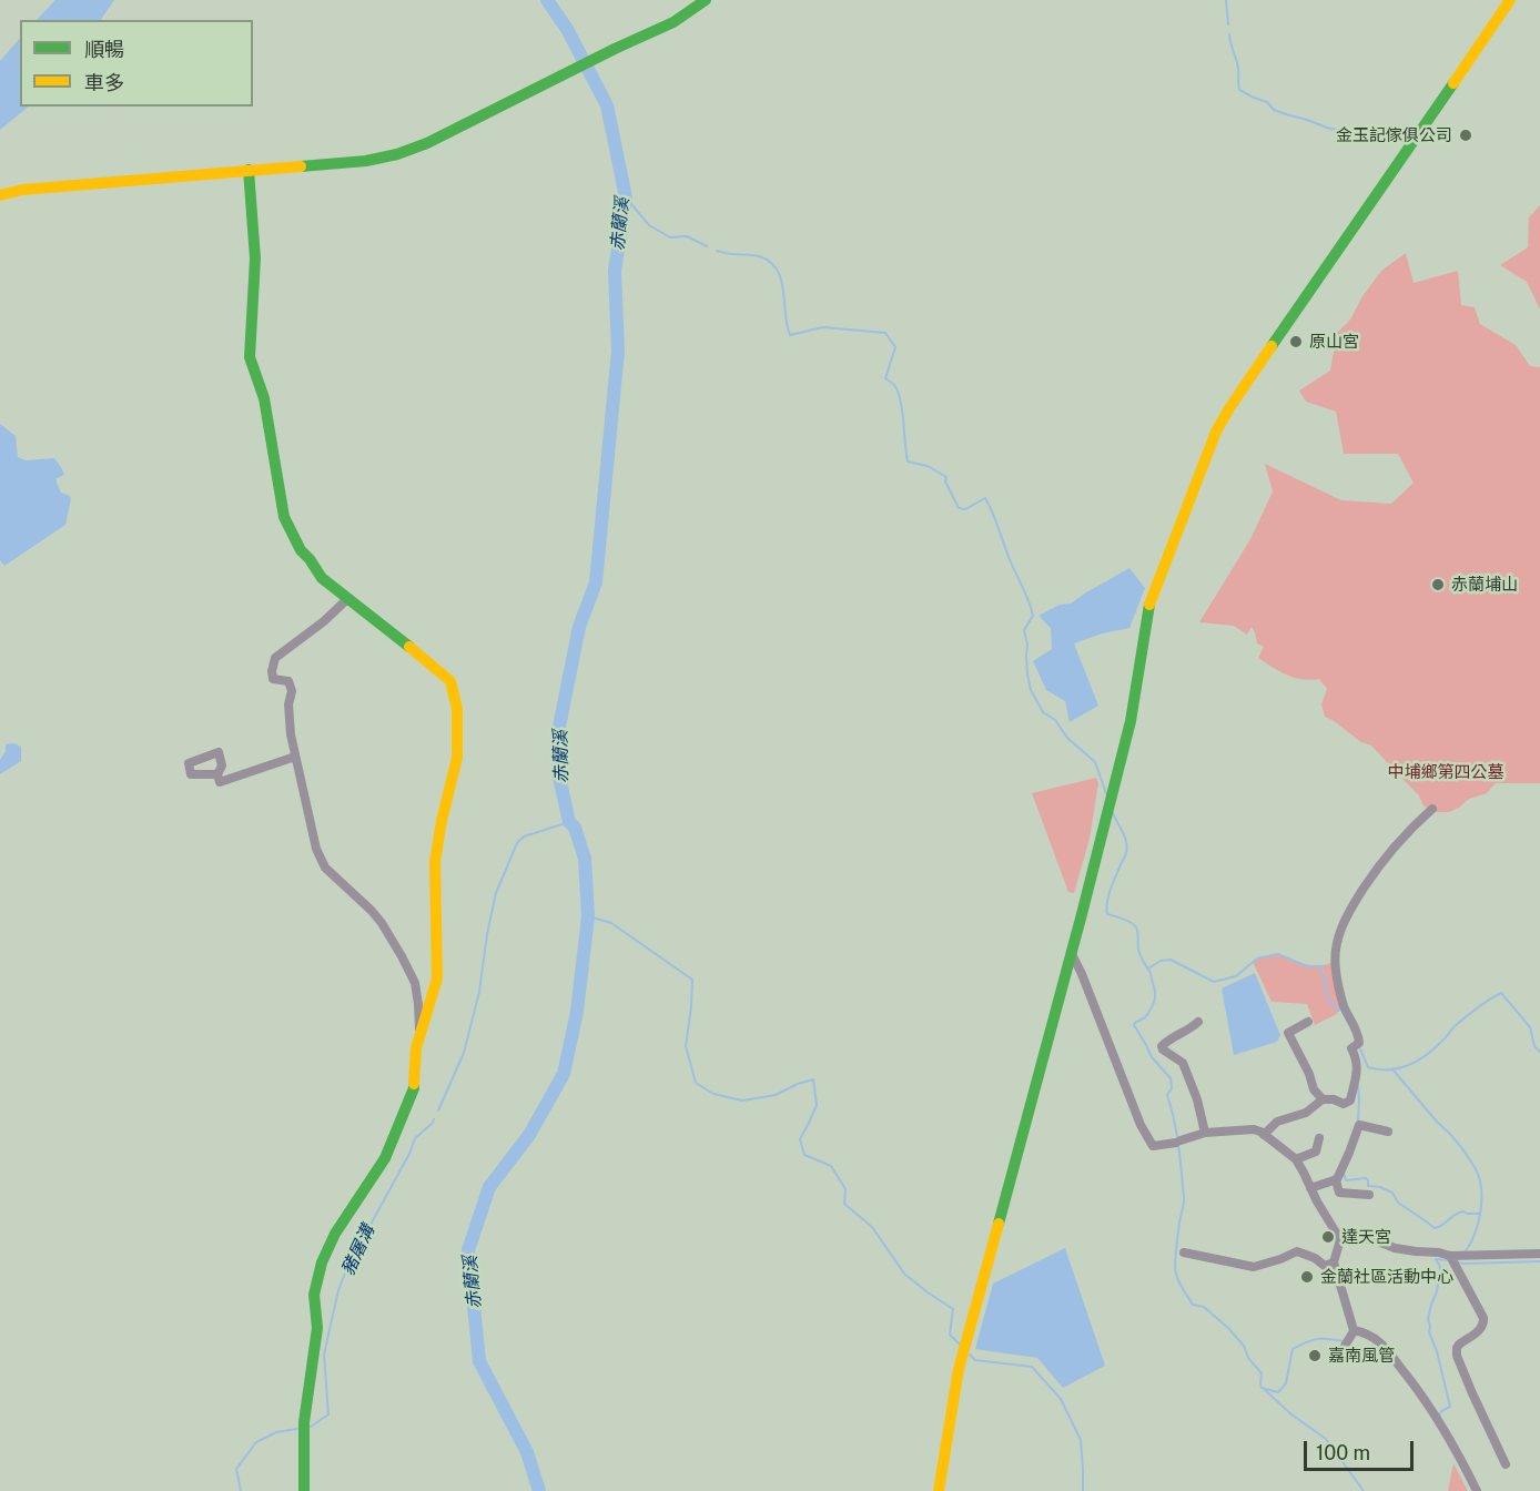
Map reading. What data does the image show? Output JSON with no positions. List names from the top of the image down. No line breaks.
{"water":["赤蘭溪","豬屠溝"],"parks":["中埔鄉第四公墓"],"places":["金玉記傢俱公司","原山宮","赤蘭埔山","達天宮","金蘭社區活動中心","嘉南風管"],"legend":["順暢","車多"],"scale_bar":"100 m"}
